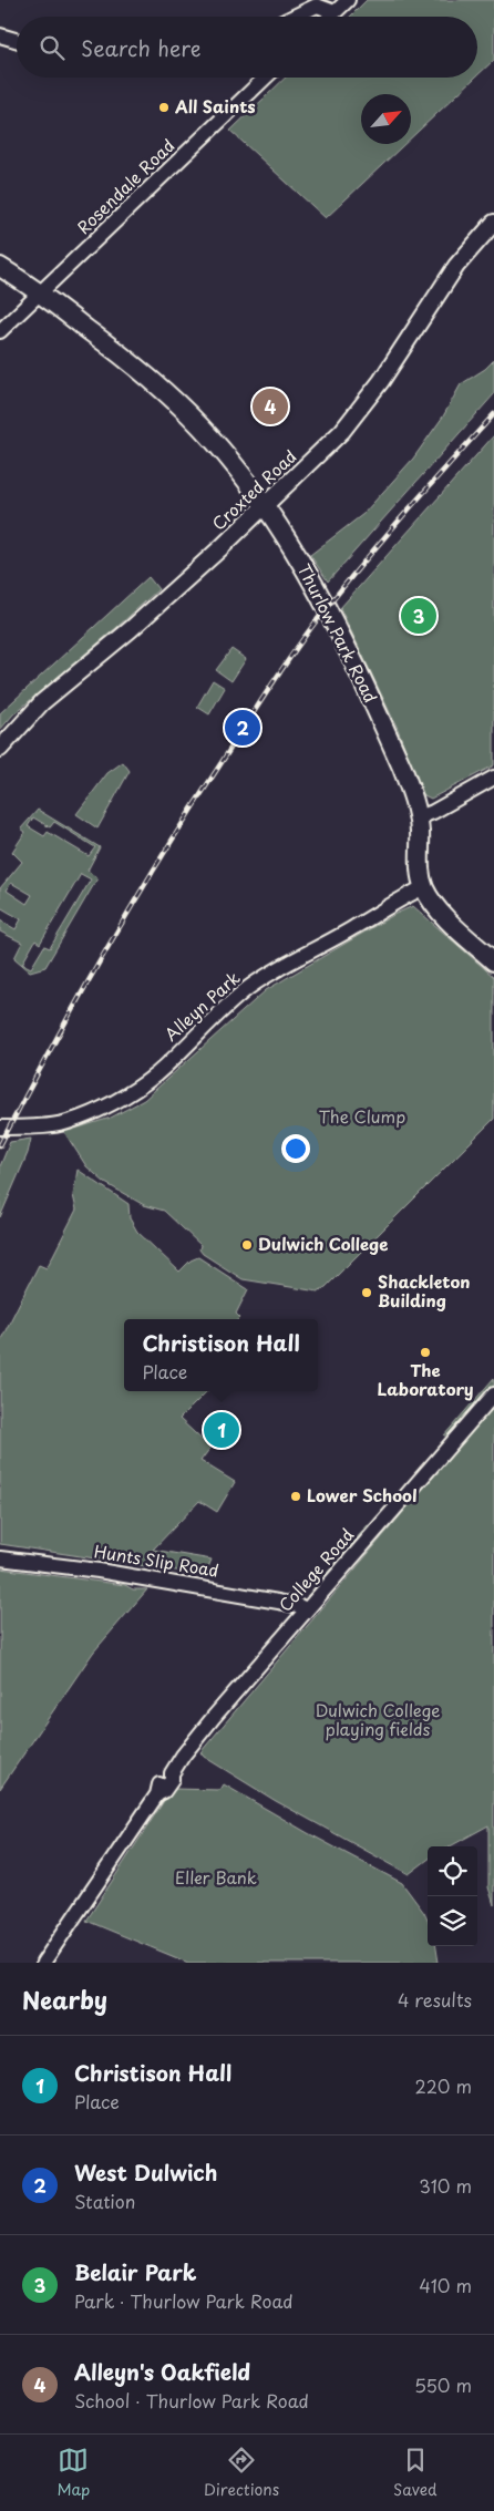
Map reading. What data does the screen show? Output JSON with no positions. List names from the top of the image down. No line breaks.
{"streets":{"highway":["Thurlow Park Road"],"main road":["Croxted Road"],"street":["Rosendale Road","Alleyn Park","Hunts Slip Road","College Road"]},"crossings":[["Rosendale Road","Thurlow Park Road"],["Croxted Road","Thurlow Park Road"],["Thurlow Park Road","Alleyn Park"],["Hunts Slip Road","College Road"]],"parks":["The Clump","Dulwich College playing fields","Eller Bank"],"places":["All Saints","Dulwich College","Shackleton Building","The Laboratory","Lower School"],"north":"top right","page":{"search":"Search here","pins":["4","3","2","1"],"popup":["Christison Hall","Place"],"heading":["Nearby","4 results"],"list":[{"mark":"1","name":"Christison Hall","note":"Place","value":"220 m"},{"mark":"2","name":"West Dulwich","note":"Station","value":"310 m"},{"mark":"3","name":"Belair Park","note":"Park · Thurlow Park Road","value":"410 m"},{"mark":"4","name":"Alleyn's Oakfield","note":"School · Thurlow Park Road","value":"550 m"}],"nav":["Map","Directions","Saved"]}}
